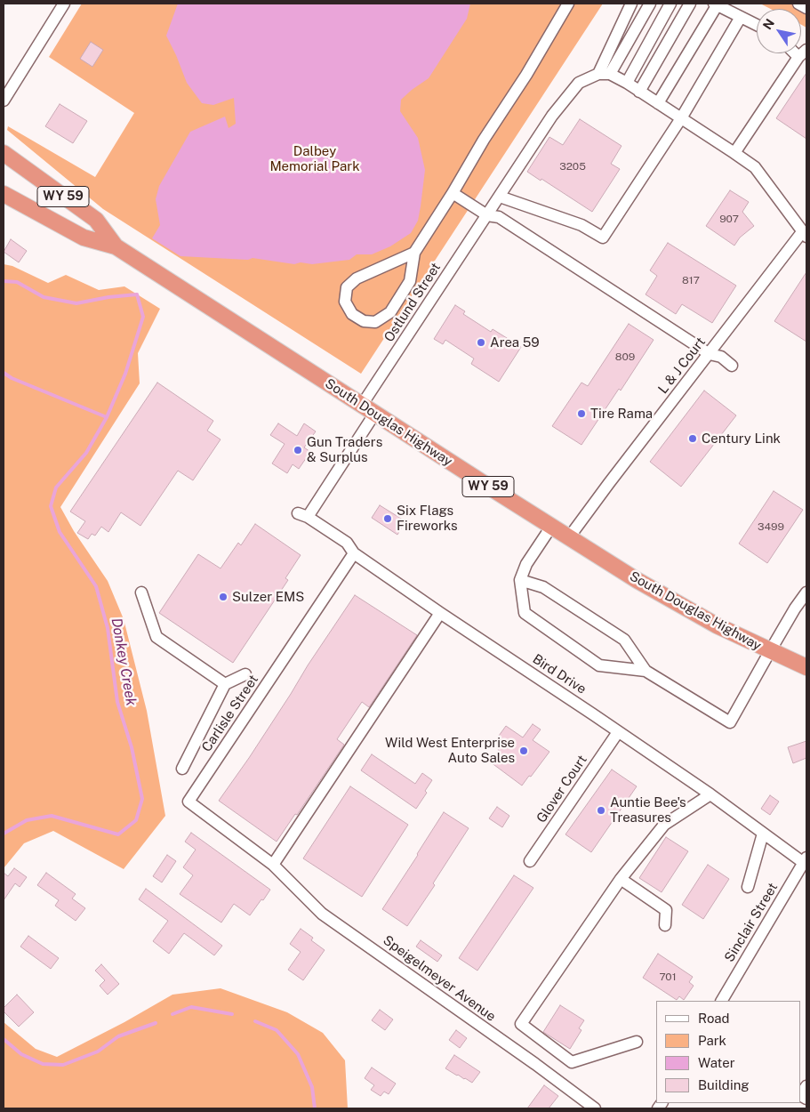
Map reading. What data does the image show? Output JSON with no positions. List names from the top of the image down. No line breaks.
{"streets":{"highway":["WY 59","South Douglas Highway"],"street":["Ostlund Street","L & J Court","Bird Drive","Carlisle Street","Glover Court","Sinclair Street","Speigelmeyer Avenue"]},"crossings":[["Ostlund Street","South Douglas Highway"],["Ostlund Street","Bird Drive"],["L & J Court","South Douglas Highway"],["South Douglas Highway","Bird Drive"],["Bird Drive","Carlisle Street"],["Bird Drive","Glover Court"],["Bird Drive","Sinclair Street"],["Carlisle Street","Speigelmeyer Avenue"]],"water":["Donkey Creek"],"parks":["Dalbey Memorial Park"],"places":["Area 59","Tire Rama","Century Link","Gun Traders & Surplus","Six Flags Fireworks","Sulzer EMS","Wild West Enterprise Auto Sales","Auntie Bee's Treasures"],"house_numbers":["3205","907","817","809","3499","701"],"legend":["Road","Park","Water","Building"],"north":"top left"}
